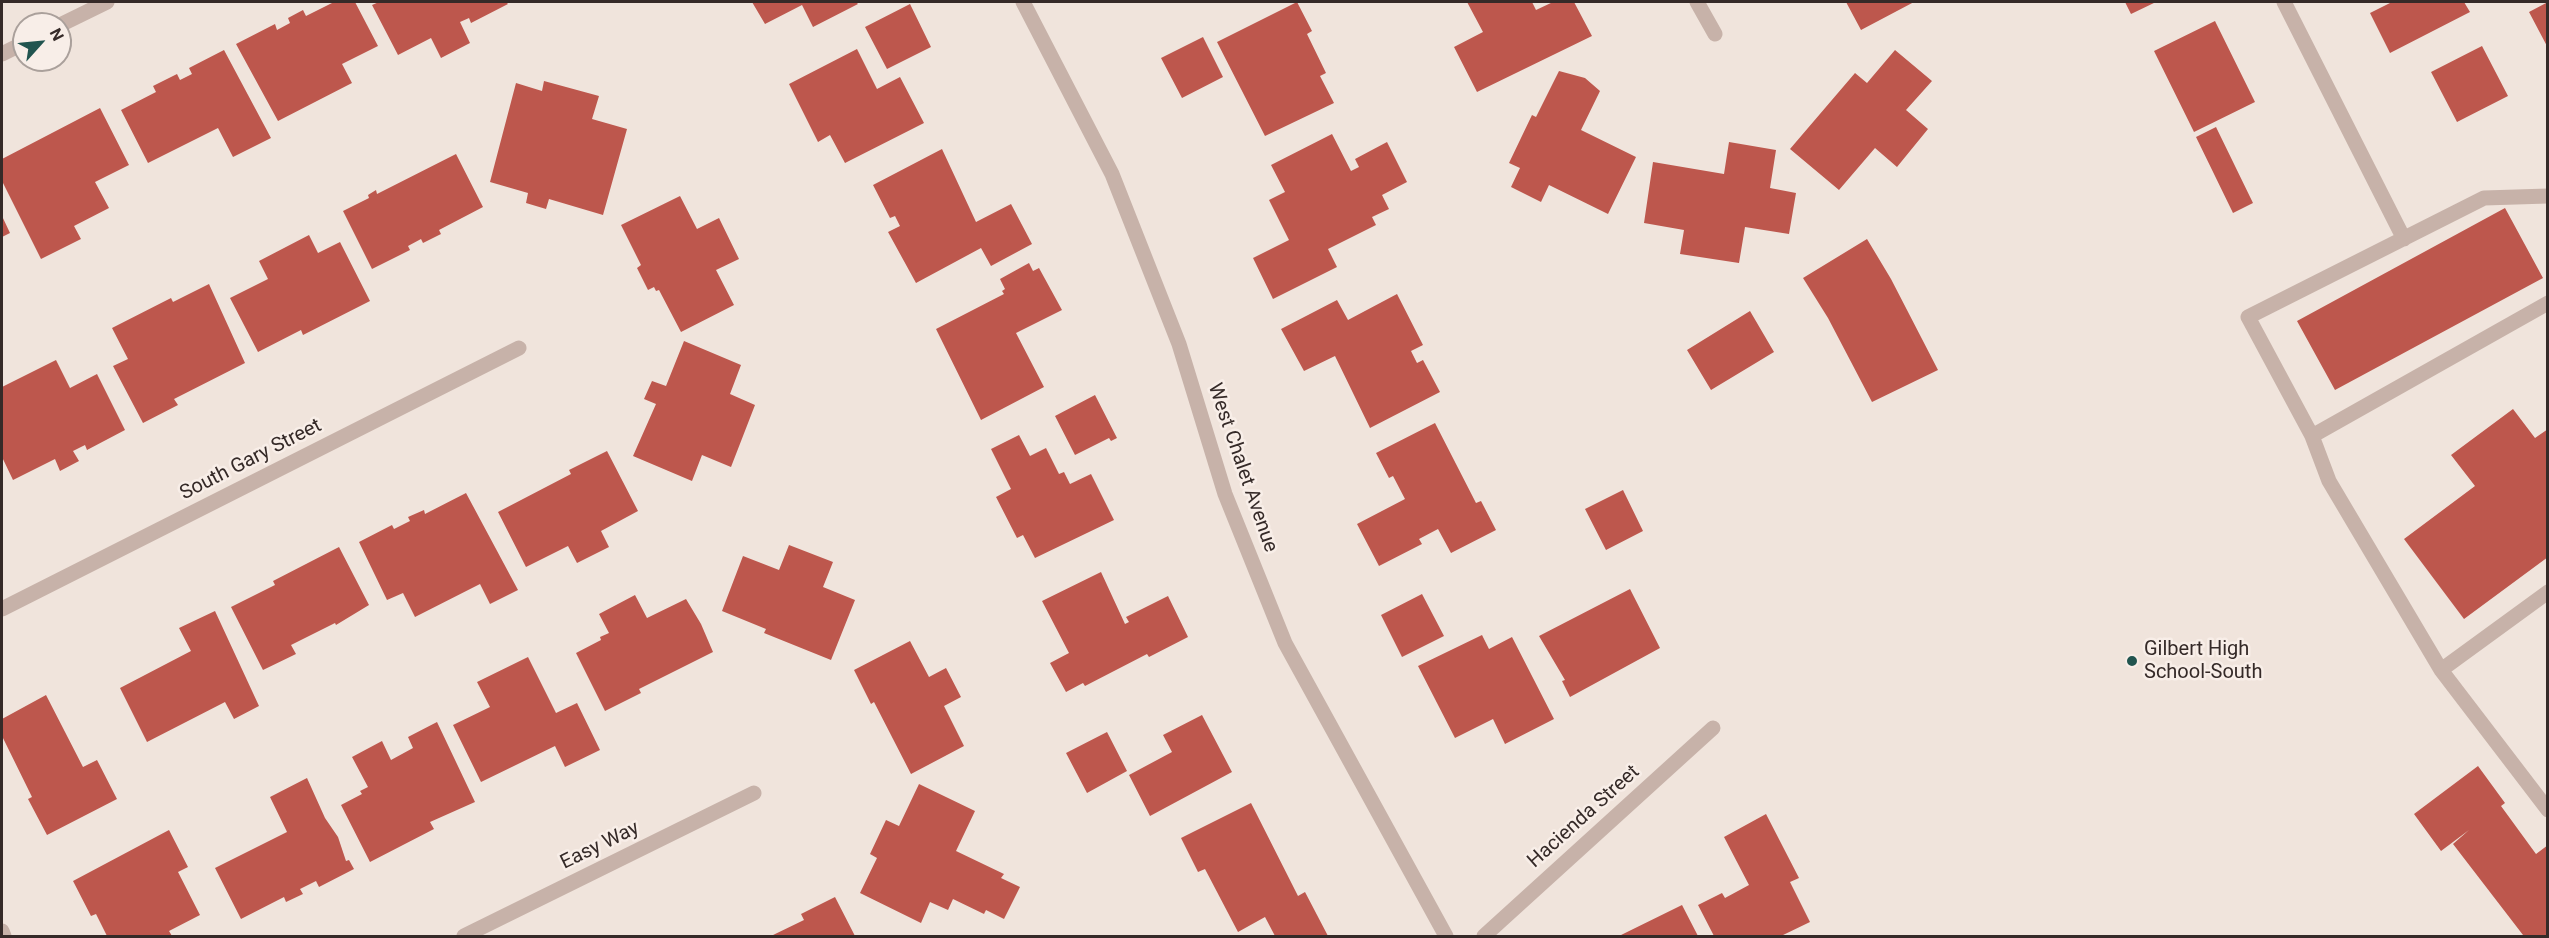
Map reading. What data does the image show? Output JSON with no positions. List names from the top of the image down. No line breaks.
{"streets":{"street":["South Gary Street","West Chalet Avenue","Hacienda Street","Easy Way"]},"places":["Gilbert High School-South"],"north":"top right"}
